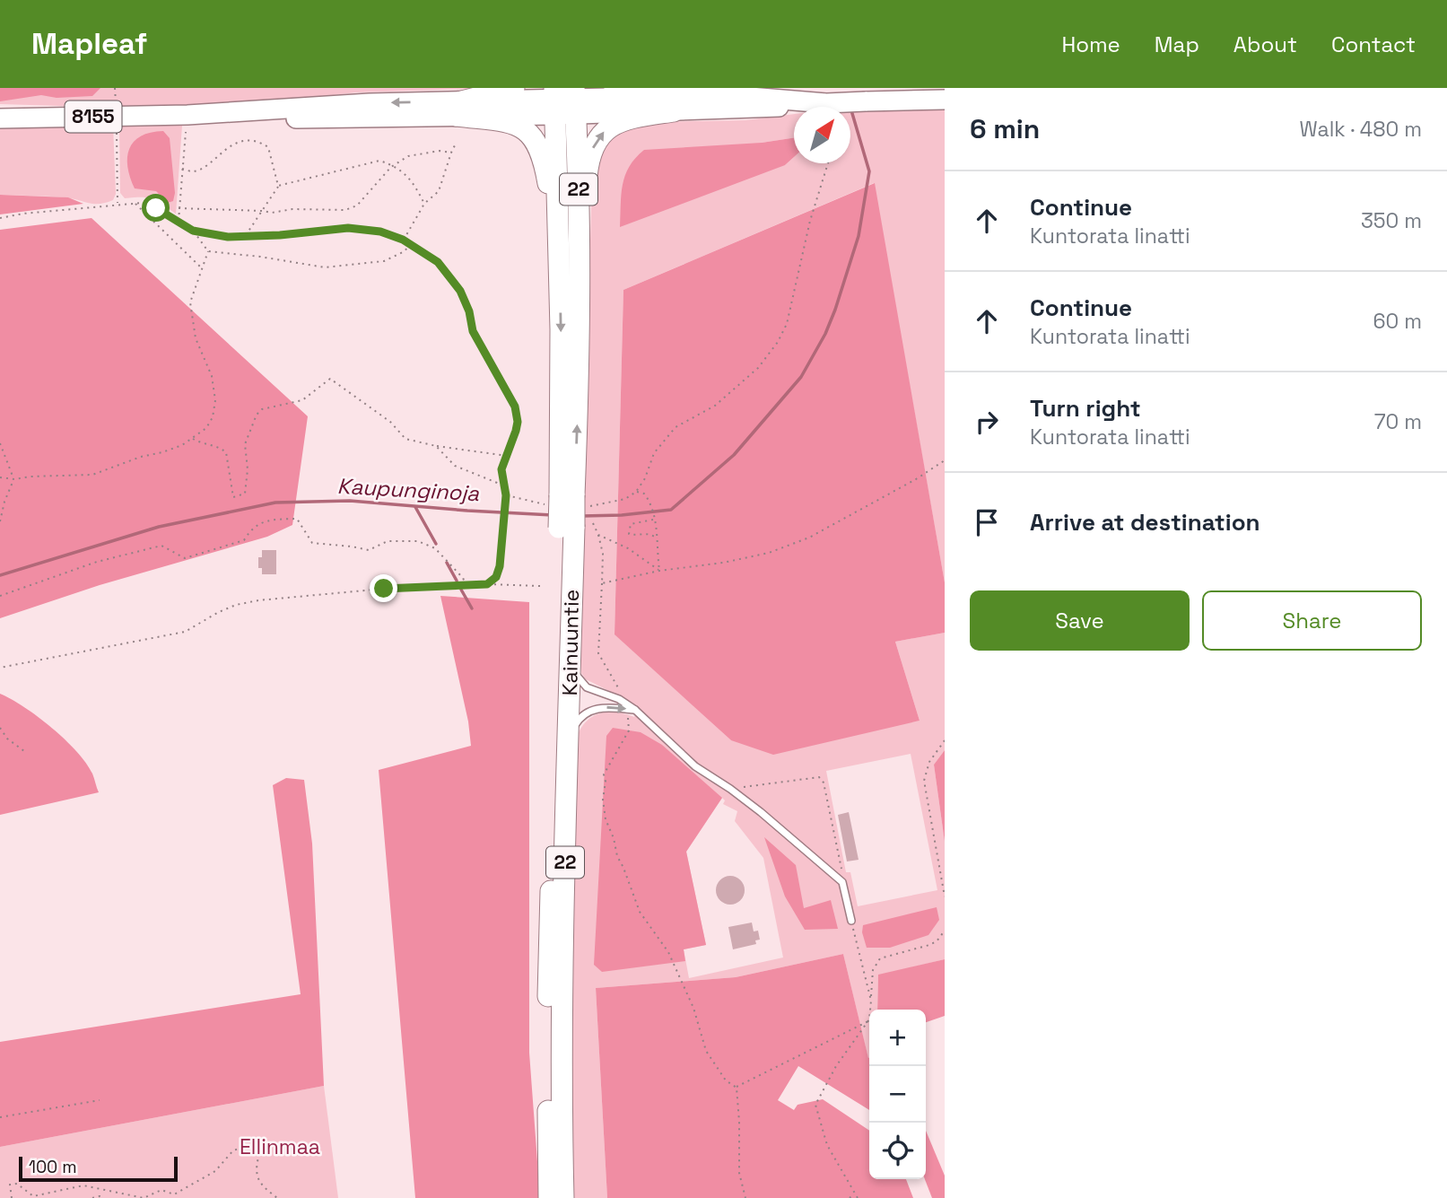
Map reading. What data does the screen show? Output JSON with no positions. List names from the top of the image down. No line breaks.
{"streets":{"highway":["22","Kainuuntie"],"main road":["8155"]},"crossings":[["8155","Kainuuntie"]],"water":["Kaupunginoja"],"parks":["Ellinmaa"],"scale_bar":"100 m","north":"top right","page":{"header":"Mapleaf","nav":["Home","Map","About","Contact"],"heading":["6 min","Walk · 480 m"],"list":[["Continue","Kuntorata Iinatti","350 m"],["Continue","Kuntorata Iinatti","60 m"],["Turn right","Kuntorata Iinatti","70 m"],"Arrive at destination"],"buttons":["Save","Share"],"map_buttons":["+","−"],"scale":"100 m"}}
